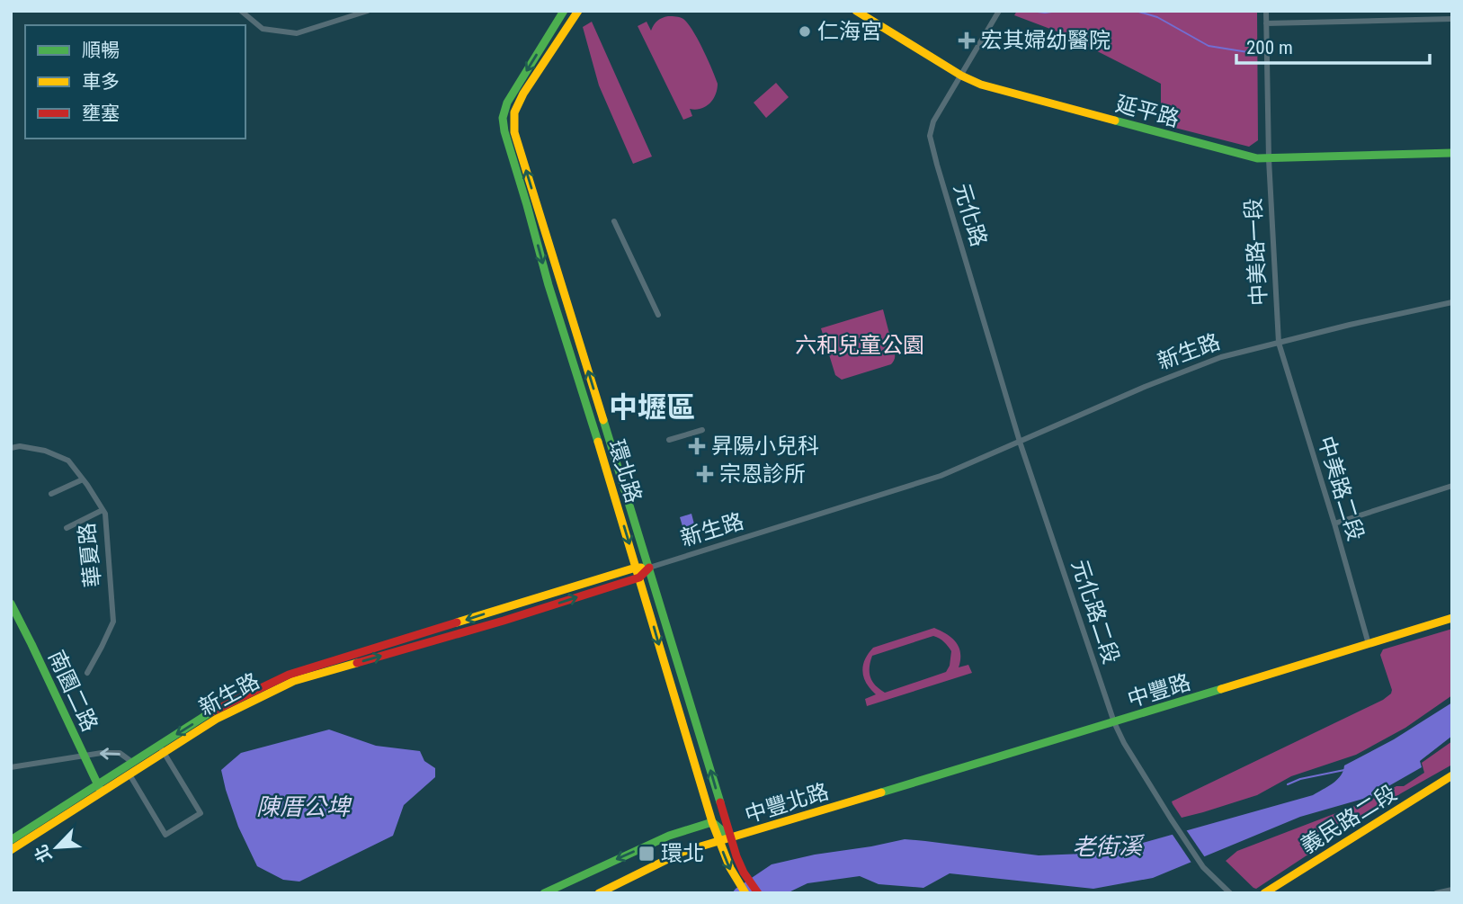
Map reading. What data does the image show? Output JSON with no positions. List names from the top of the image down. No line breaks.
{"streets":{"main road":["延平路","新生路","環北路","南園二路","中豐路","中豐北路","義民路二段"],"street":["元化路","中美路一段","中美路二段","華夏路","元化路二段"]},"crossings":[["延平路","元化路"],["延平路","中美路一段"],["元化路","新生路"],["元化路","元化路二段"],["中美路一段","新生路"],["中美路一段","中美路二段"],["新生路","環北路"],["新生路","中美路二段"],["新生路","元化路二段"],["新生路","南園二路"],["環北路","中豐北路"],["中美路二段","中豐路"],["元化路二段","中豐路"],["中豐路","中豐北路"]],"districts":["中壢區"],"water":["陳厝公埤","老街溪"],"parks":["六和兒童公園"],"places":{"other":["仁海宮"],"health":["宏其婦幼醫院","昇陽小兒科","宗恩診所"],"transit":["環北"]},"legend":["順暢","車多","壅塞"],"scale_bar":"200 m","north":"bottom left"}
